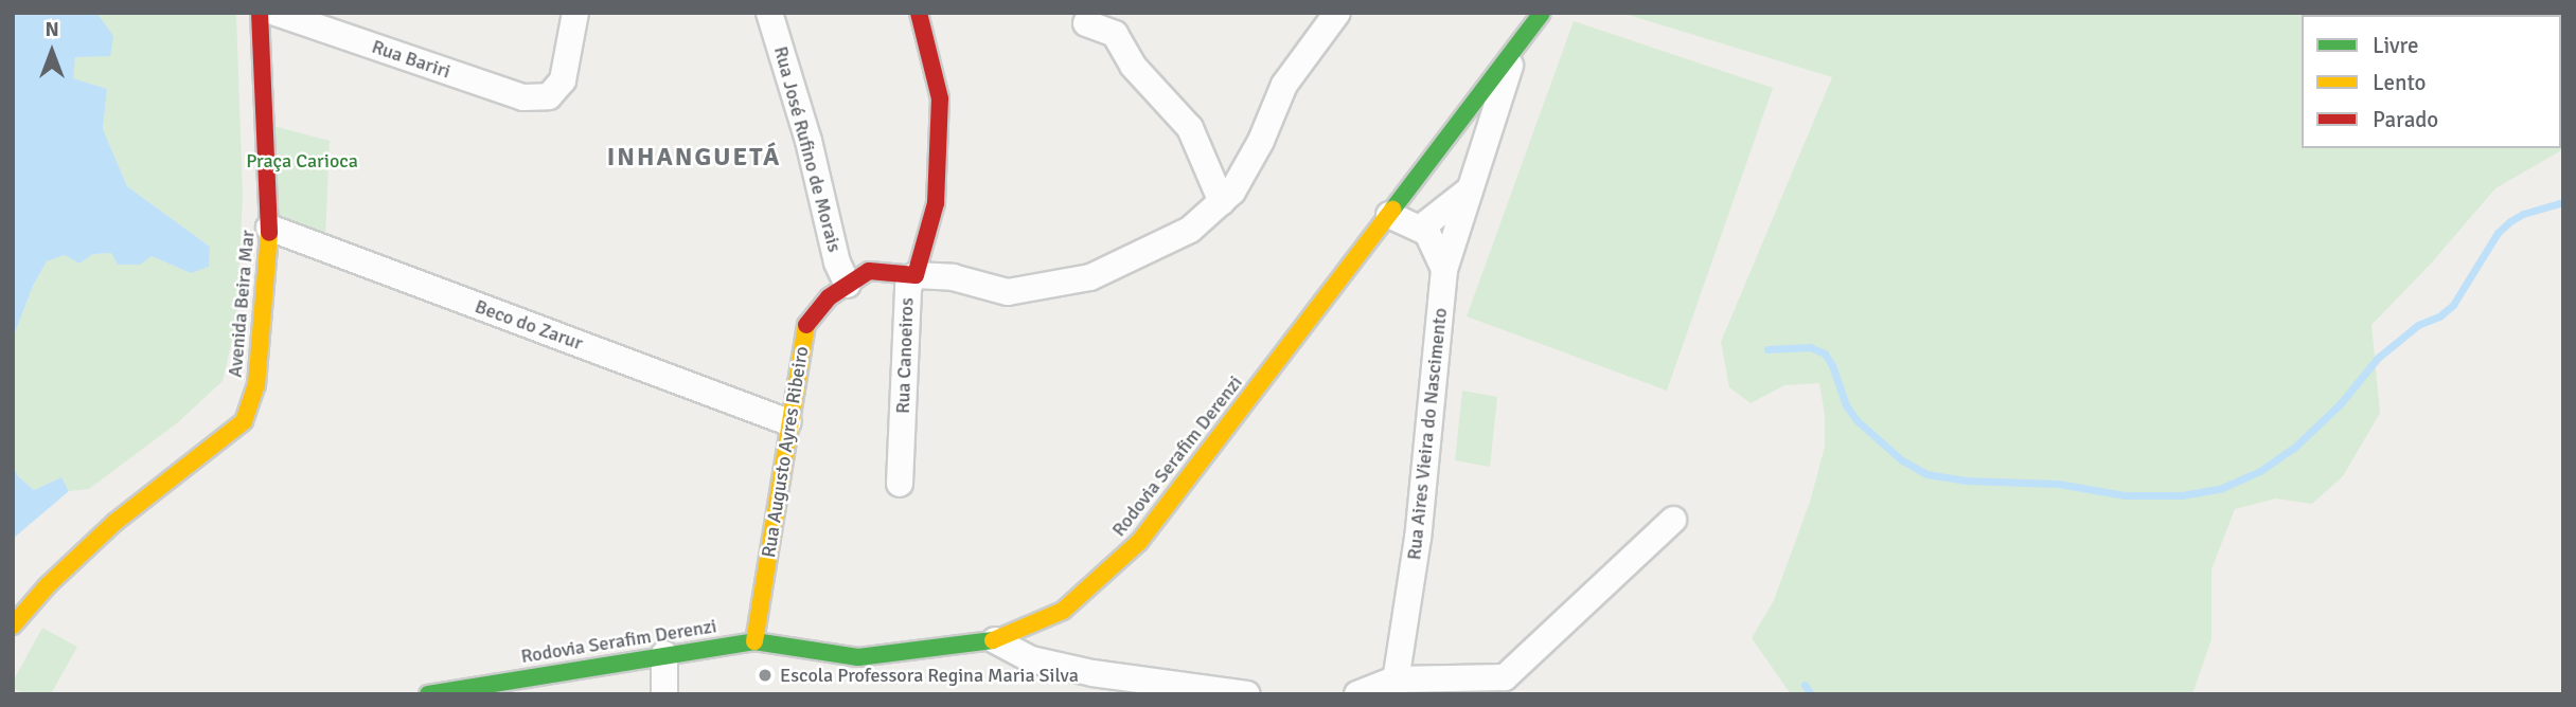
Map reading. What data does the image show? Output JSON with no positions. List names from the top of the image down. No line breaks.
{"streets":{"street":["Rua Bariri","Rua José Rufino de Morais","Avenida Beira Mar","Beco do Zarur","Rua Canoeiros","Rua Aires Vieira do Nascimento","Rua Augusto Ayres Ribeiro","Rodovia Serafim Derenzi"]},"crossings":[["Rua José Rufino de Morais","Rua Augusto Ayres Ribeiro"],["Avenida Beira Mar","Beco do Zarur"],["Beco do Zarur","Rua Augusto Ayres Ribeiro"],["Rua Canoeiros","Rua Augusto Ayres Ribeiro"],["Rua Aires Vieira do Nascimento","Rodovia Serafim Derenzi"],["Rua Augusto Ayres Ribeiro","Rodovia Serafim Derenzi"]],"districts":["INHANGUETÁ"],"parks":["Praça Carioca"],"places":["Escola Professora Regina Maria Silva"],"legend":["Livre","Lento","Parado"],"north":"top"}
